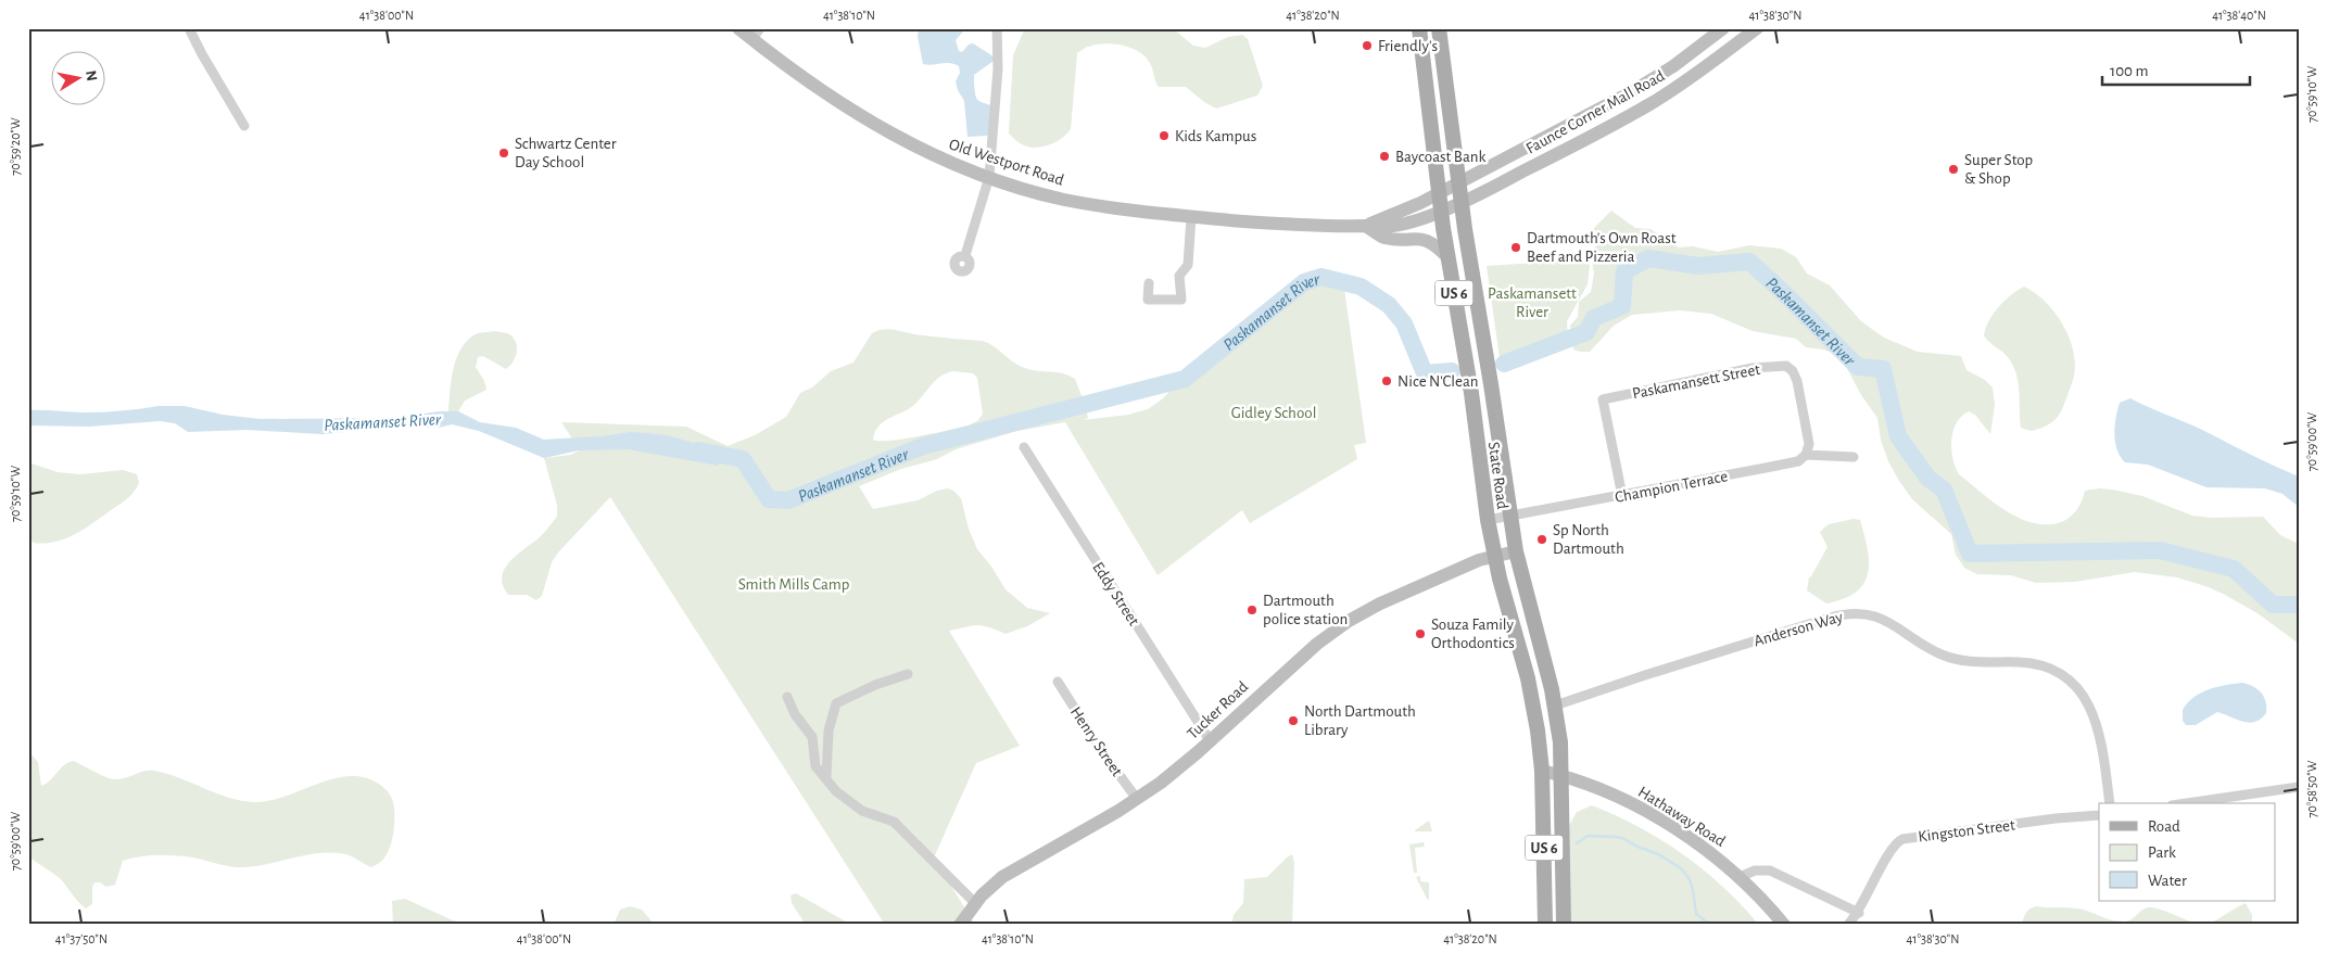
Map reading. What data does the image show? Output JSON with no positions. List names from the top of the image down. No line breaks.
{"streets":{"main road":["Faunce Corner Mall Road","Old Westport Road","US 6","State Road","Tucker Road","Hathaway Road"],"street":["Paskamansett Street","Champion Terrace","Eddy Street","Anderson Way","Henry Street","Kingston Street"]},"crossings":[["Faunce Corner Mall Road","Old Westport Road"],["Faunce Corner Mall Road","State Road"],["Old Westport Road","State Road"],["Paskamansett Street","Champion Terrace"],["State Road","Champion Terrace"],["State Road","Anderson Way"],["State Road","Tucker Road"],["State Road","Hathaway Road"],["Eddy Street","Tucker Road"],["Tucker Road","Henry Street"]],"water":["Paskamanset River"],"parks":["Paskamansett River","Gidley School","Smith Mills Camp"],"places":["Friendly's","Kids Kampus","Schwartz Center Day School","Baycoast Bank","Super Stop & Shop","Dartmouth's Own Roast Beef and Pizzeria","Nice N'Clean","Sp North Dartmouth","Dartmouth police station","Souza Family Orthodontics","North Dartmouth Library"],"legend":["Road","Park","Water"],"scale_bar":"100 m","north":"right","coordinates":["41°38'00\"N","41°38'10\"N","41°38'20\"N","41°38'30\"N","41°38'40\"N","70°59'10\"W","70°59'20\"W","70°59'00\"W","70°58'50\"W","41°37'50\"N"]}
